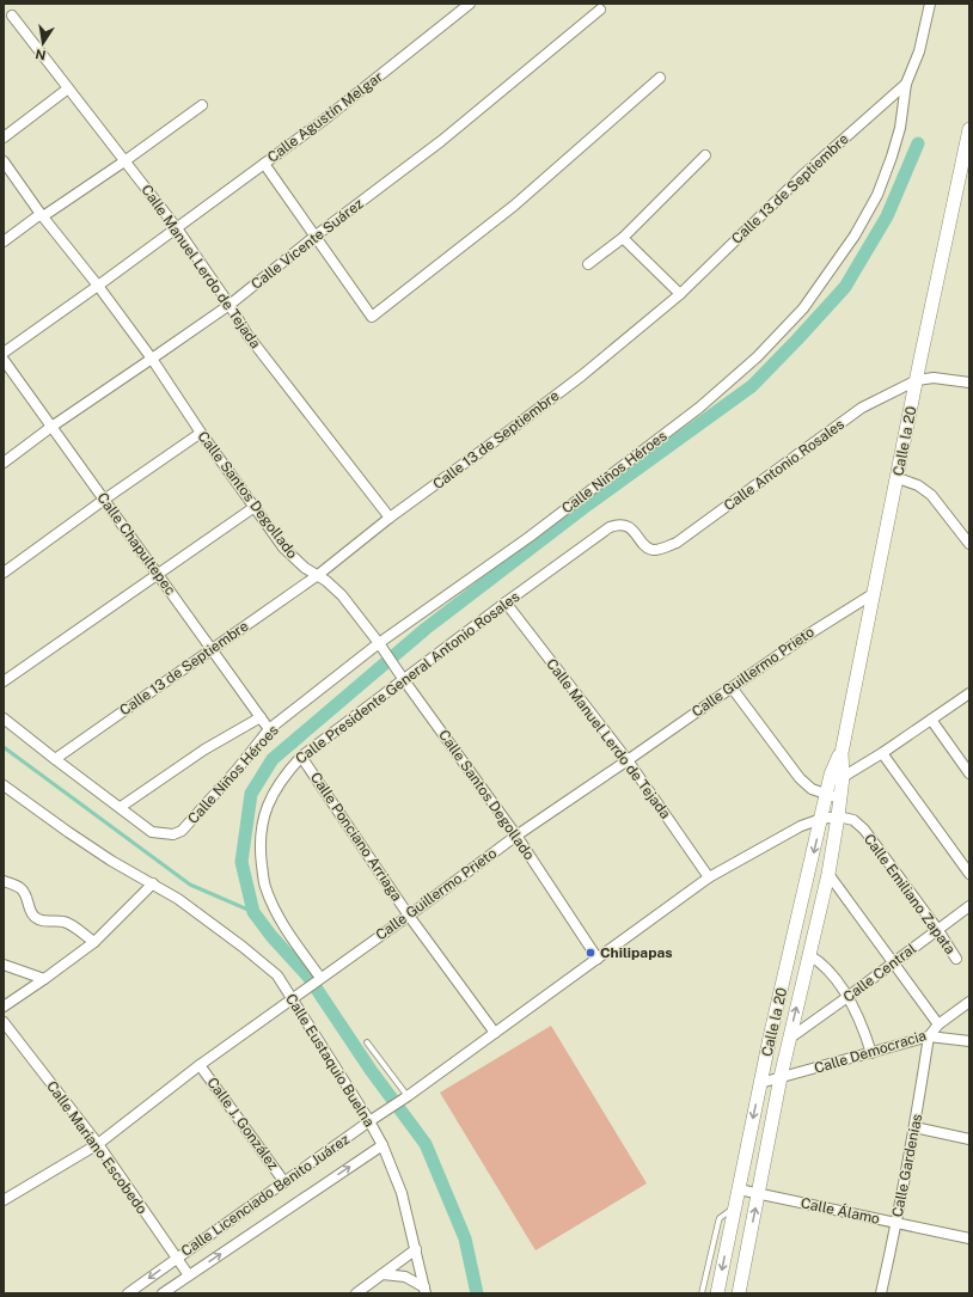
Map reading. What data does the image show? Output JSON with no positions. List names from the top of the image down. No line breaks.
{"streets":{"street":["Calle Agustín Melgar","Calle 13 de Septiembre","Calle Vicente Suárez","Calle Manuel Lerdo de Tejada","Calle la 20","Calle Antonio Rosales","Calle Niños Héroes","Calle Santos Degollado","Calle Chapultepec","Calle Guillermo Prieto","Calle Presidente General Antonio Rosales","Calle Ponciano Arriaga","Calle Emiliano Zapata","Calle Central","Calle Democracia","Calle Eustaquio Buelna","Calle J. González","Calle Mariano Escobedo","Calle Gardenias","Calle Licenciado Benito Juárez","Calle Álamo"]},"crossings":[["Calle Agustín Melgar","Calle Manuel Lerdo de Tejada"],["Calle Agustín Melgar","Calle Santos Degollado"],["Calle 13 de Septiembre","Calle Manuel Lerdo de Tejada"],["Calle 13 de Septiembre","Calle Niños Héroes"],["Calle 13 de Septiembre","Calle Santos Degollado"],["Calle 13 de Septiembre","Calle Chapultepec"],["Calle Vicente Suárez","Calle Manuel Lerdo de Tejada"],["Calle Vicente Suárez","Calle Santos Degollado"],["Calle Vicente Suárez","Calle Chapultepec"],["Calle Manuel Lerdo de Tejada","Calle Guillermo Prieto"],["Calle Manuel Lerdo de Tejada","Calle Presidente General Antonio Rosales"],["Calle Manuel Lerdo de Tejada","Calle Licenciado Benito Juárez"],["Calle la 20","Calle Antonio Rosales"],["Calle la 20","Calle Guillermo Prieto"],["Calle la 20","Calle Emiliano Zapata"],["Calle la 20","Calle Central"],["Calle la 20","Calle Democracia"],["Calle la 20","Calle Licenciado Benito Juárez"],["Calle la 20","Calle Álamo"],["Calle Antonio Rosales","Calle Presidente General Antonio Rosales"],["Calle Niños Héroes","Calle Santos Degollado"],["Calle Niños Héroes","Calle Chapultepec"],["Calle Santos Degollado","Calle Guillermo Prieto"],["Calle Santos Degollado","Calle Presidente General Antonio Rosales"],["Calle Santos Degollado","Calle Licenciado Benito Juárez"],["Calle Guillermo Prieto","Calle Presidente General Antonio Rosales"],["Calle Guillermo Prieto","Calle Ponciano Arriaga"],["Calle Guillermo Prieto","Calle Eustaquio Buelna"],["Calle Guillermo Prieto","Calle J. González"],["Calle Guillermo Prieto","Calle Mariano Escobedo"],["Calle Presidente General Antonio Rosales","Calle Ponciano Arriaga"],["Calle Ponciano Arriaga","Calle Licenciado Benito Juárez"],["Calle Emiliano Zapata","Calle Central"],["Calle Emiliano Zapata","Calle Licenciado Benito Juárez"],["Calle Democracia","Calle Gardenias"],["Calle Eustaquio Buelna","Calle Licenciado Benito Juárez"],["Calle J. González","Calle Licenciado Benito Juárez"],["Calle Mariano Escobedo","Calle Licenciado Benito Juárez"],["Calle Gardenias","Calle Álamo"]],"places":["Chilipapas"],"north":"bottom"}
